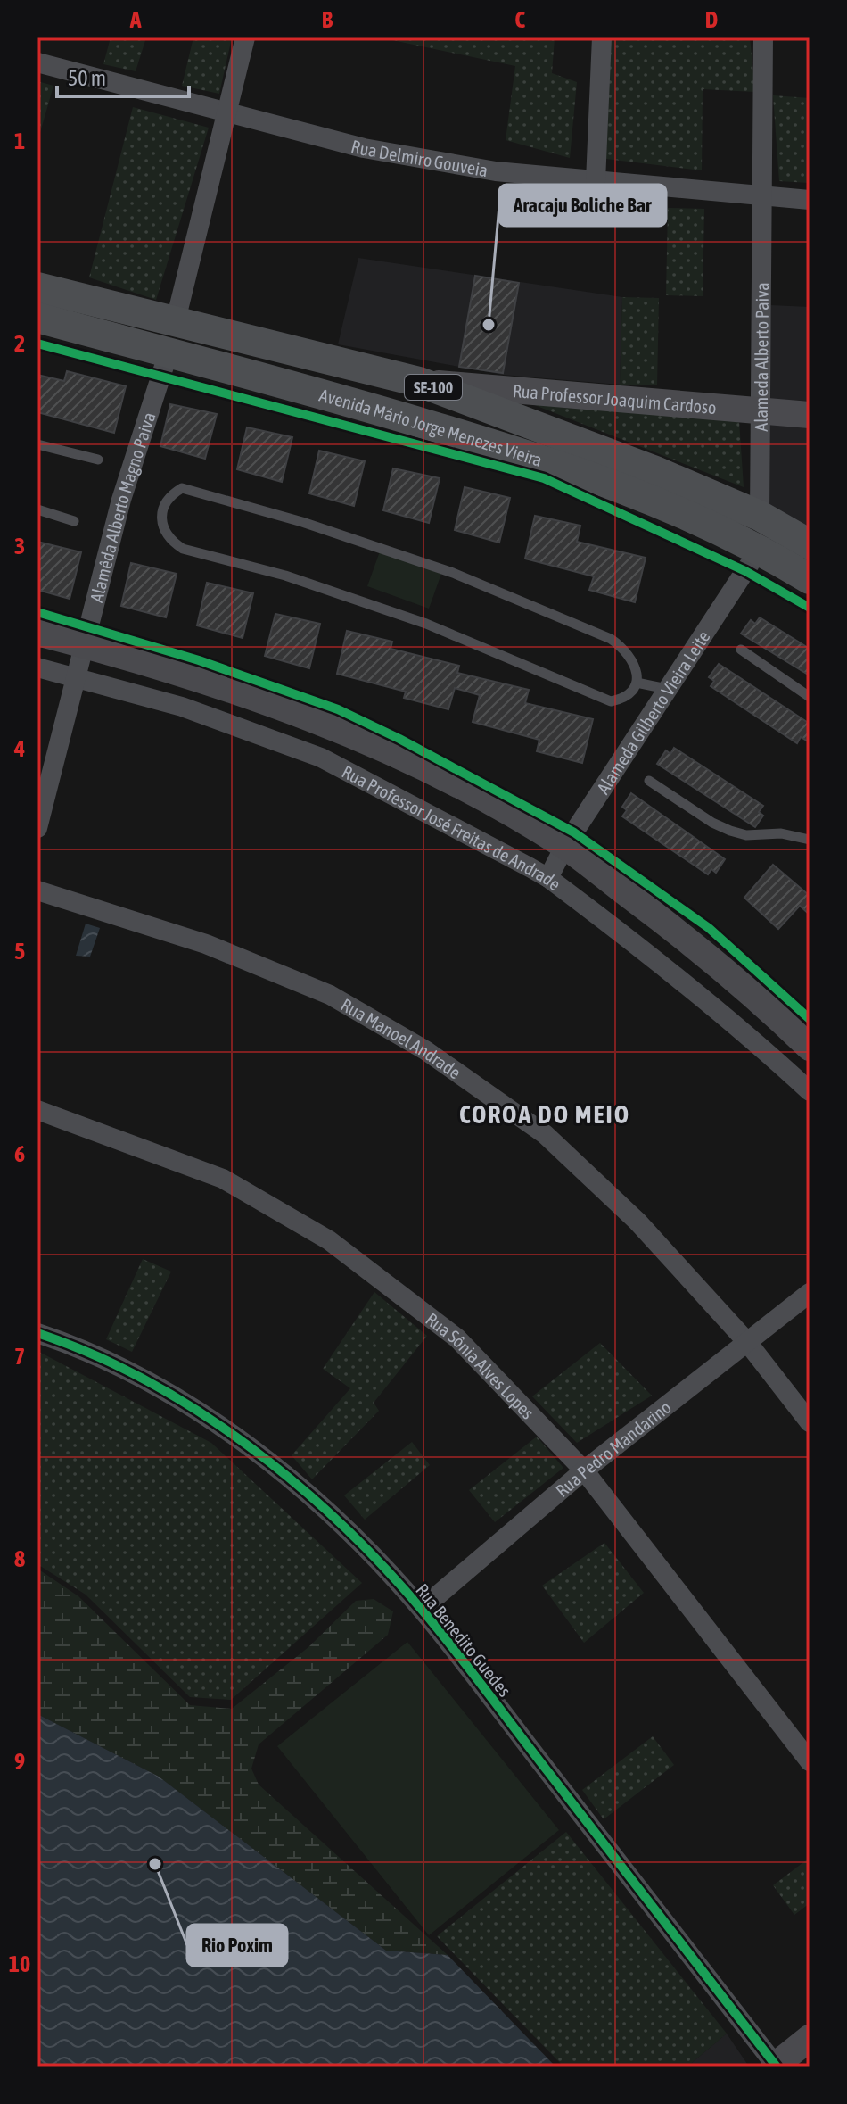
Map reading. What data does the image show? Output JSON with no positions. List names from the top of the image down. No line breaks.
{"streets":{"main road":["SE-100","Avenida Mário Jorge Menezes Vieira"],"street":["Rua Delmiro Gouveia","Alameda Alberto Paiva","Rua Professor Joaquim Cardoso","Alamêda Alberto Magno Paiva","Alameda Gilberto Vieira Leite","Rua Professor José Freitas de Andrade","Rua Manoel Andrade","Rua Sônia Alves Lopes","Rua Pedro Mandarino","Rua Benedito Guedes"]},"crossings":[["Rua Delmiro Gouveia","Alameda Alberto Paiva"],["Rua Delmiro Gouveia","Alamêda Alberto Magno Paiva"],["Alameda Alberto Paiva","Rua Professor Joaquim Cardoso"],["Alameda Alberto Paiva","Avenida Mário Jorge Menezes Vieira"],["Rua Professor Joaquim Cardoso","Avenida Mário Jorge Menezes Vieira"],["Avenida Mário Jorge Menezes Vieira","Alamêda Alberto Magno Paiva"],["Avenida Mário Jorge Menezes Vieira","Alameda Gilberto Vieira Leite"],["Alamêda Alberto Magno Paiva","Rua Professor José Freitas de Andrade"],["Alameda Gilberto Vieira Leite","Rua Professor José Freitas de Andrade"],["Rua Manoel Andrade","Rua Pedro Mandarino"],["Rua Sônia Alves Lopes","Rua Pedro Mandarino"],["Rua Pedro Mandarino","Rua Benedito Guedes"]],"districts":["COROA DO MEIO"],"places":["Aracaju Boliche Bar","Rio Poxim"],"scale_bar":"50 m","grid":{"columns":["A","B","C","D"],"rows":["1","2","3","4","5","6","7","8","9","10"]}}
